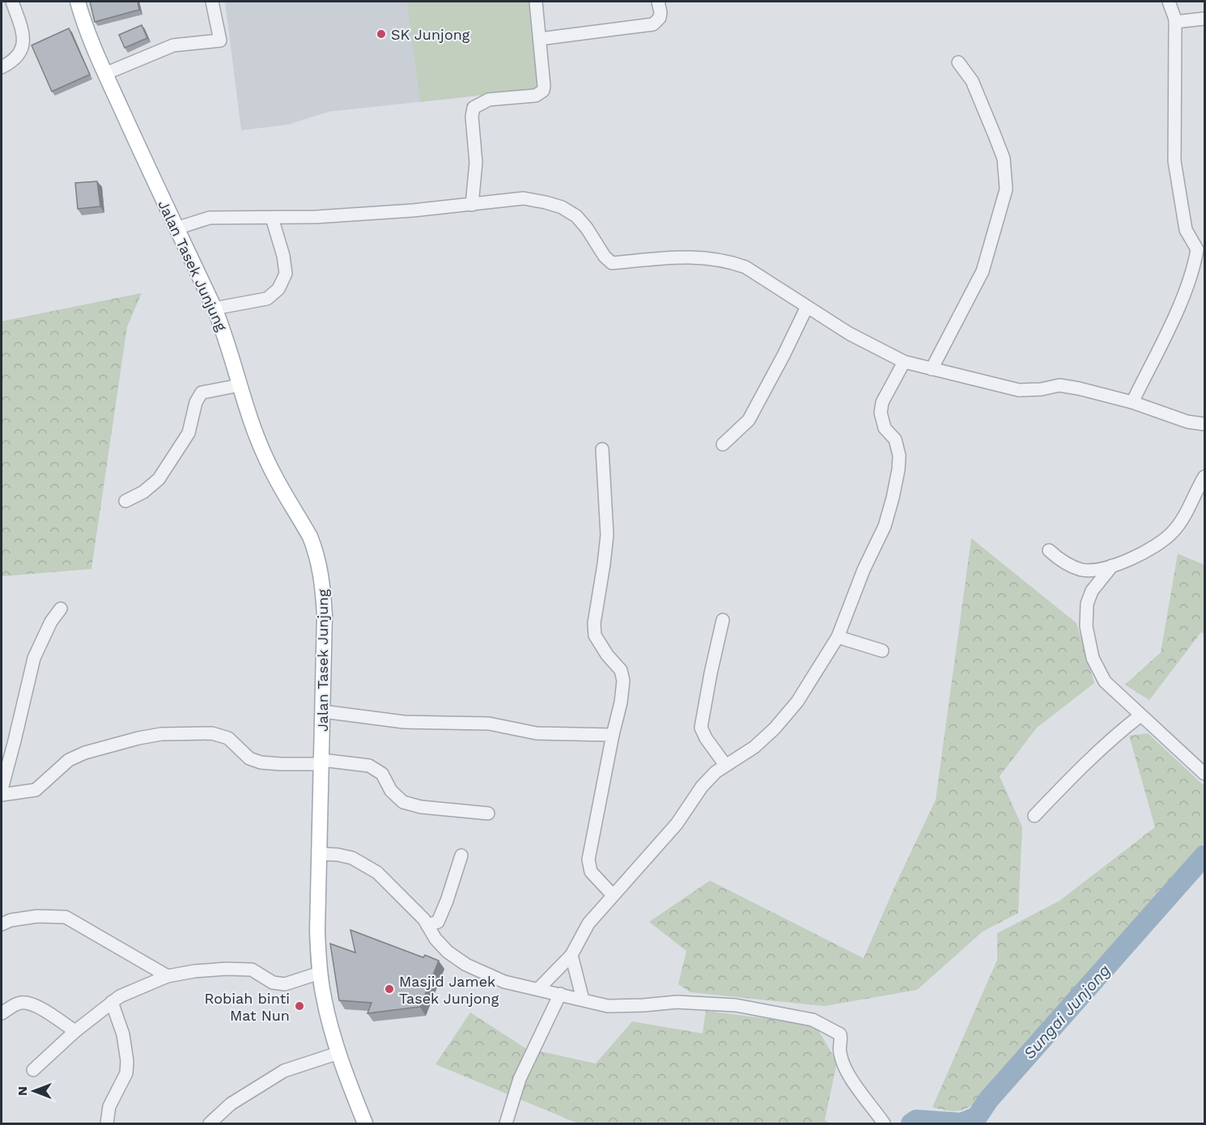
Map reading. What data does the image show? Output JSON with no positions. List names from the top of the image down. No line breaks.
{"streets":{"main road":["Jalan Tasek Junjung"]},"water":["Sungai Junjong"],"places":["SK Junjong","Masjid Jamek Tasek Junjong","Robiah binti Mat Nun"],"north":"left"}
